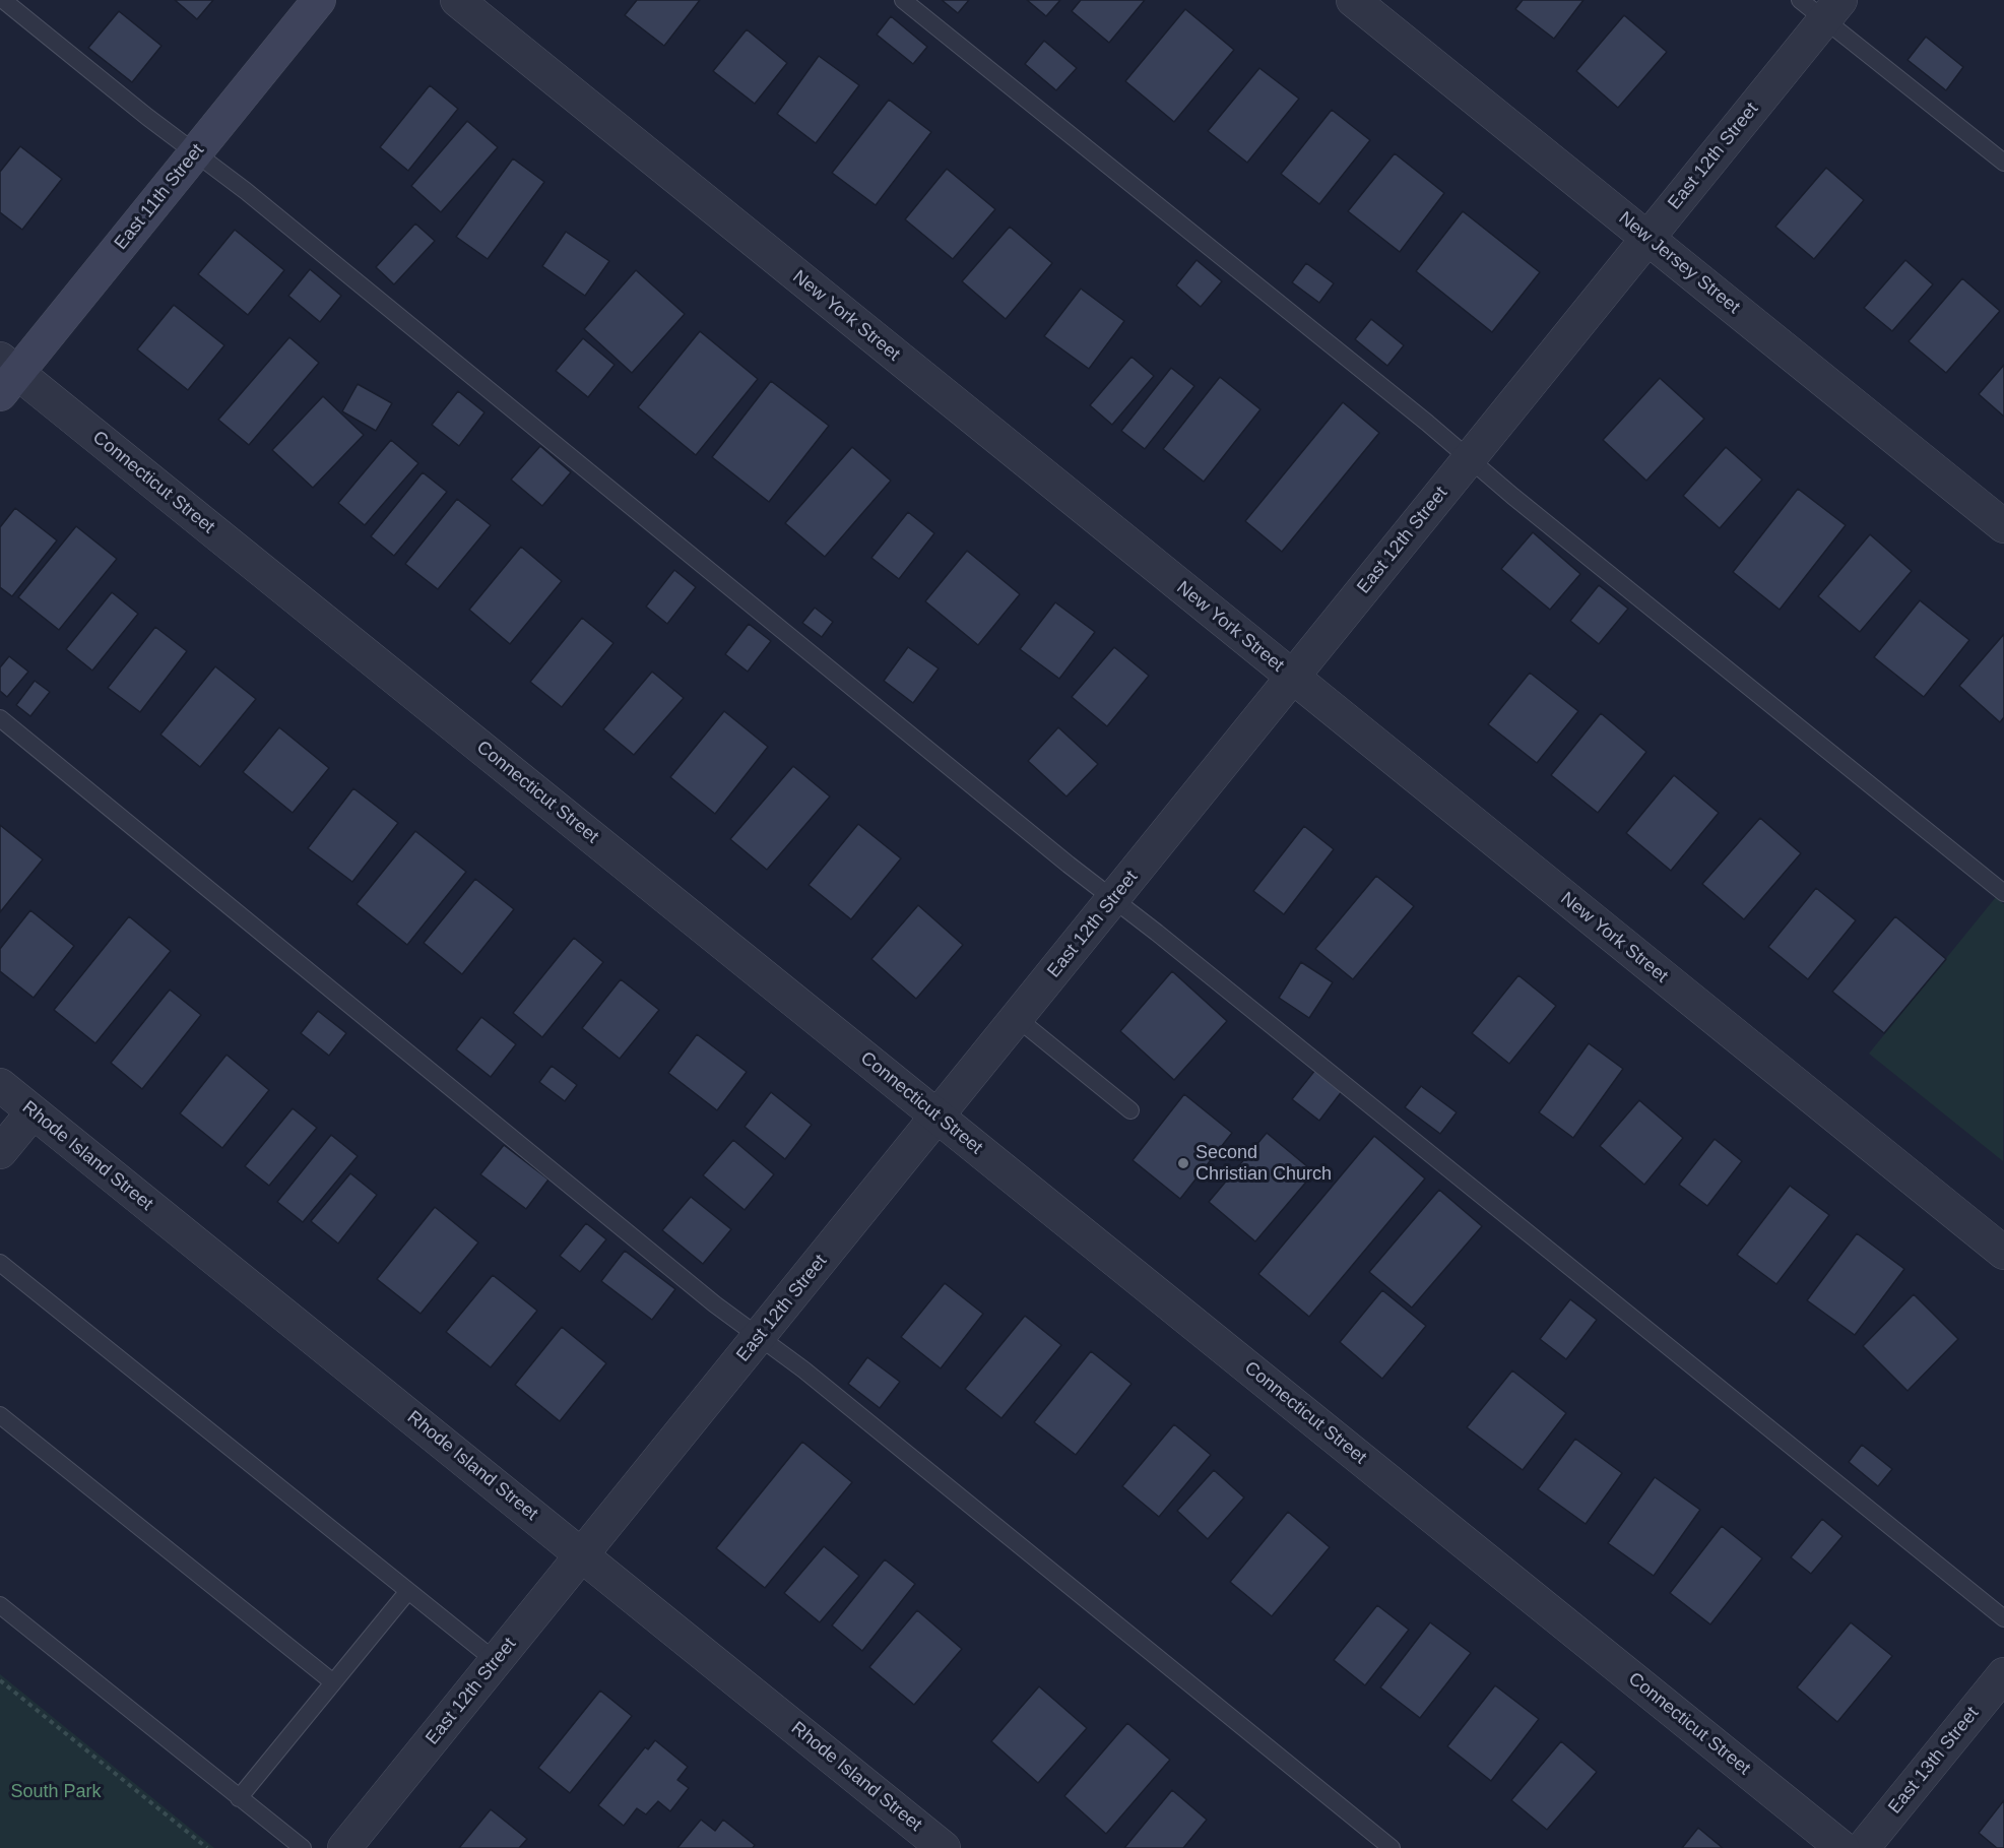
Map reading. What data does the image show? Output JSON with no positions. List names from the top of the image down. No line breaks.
{"streets":{"main road":["East 11th Street"],"street":["East 12th Street","New Jersey Street","New York Street","Connecticut Street","Rhode Island Street","East 13th Street"]},"crossings":[["East 12th Street","New Jersey Street"],["East 12th Street","New York Street"],["East 12th Street","Connecticut Street"],["East 12th Street","Rhode Island Street"],["East 11th Street","Connecticut Street"]],"parks":["South Park"],"places":["Second Christian Church"]}
